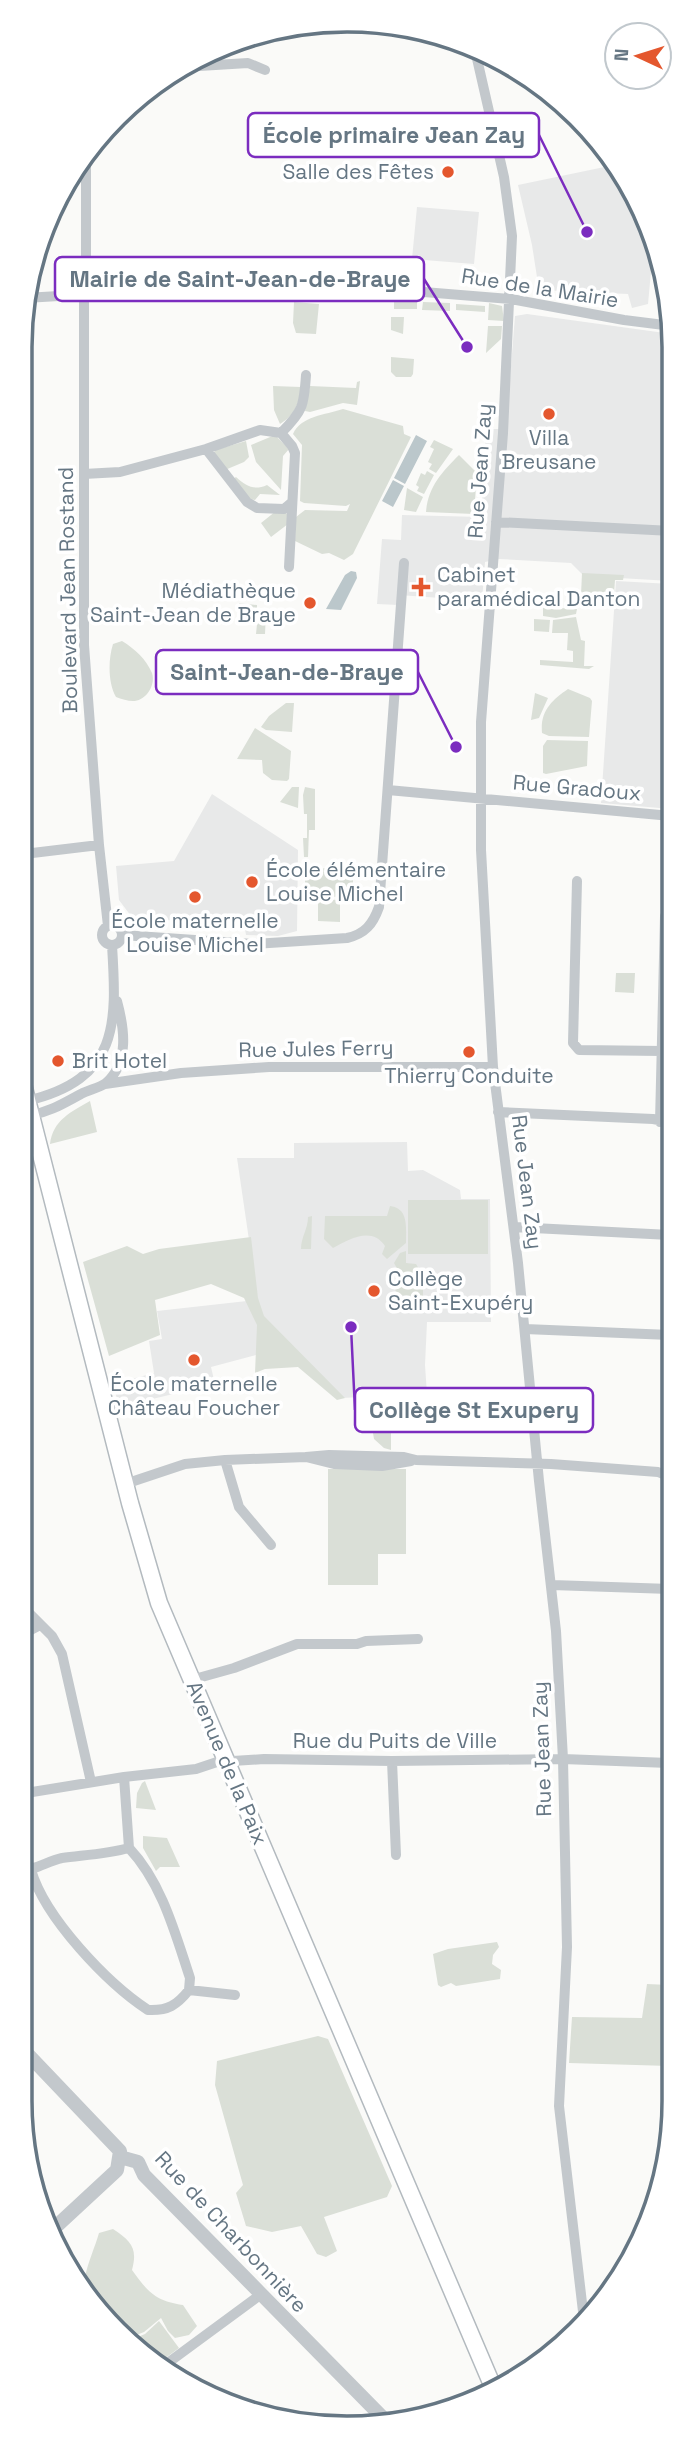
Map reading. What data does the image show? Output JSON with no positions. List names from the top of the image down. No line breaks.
{"streets":{"main road":["Avenue de la Paix"],"street":["Rue de la Mairie","Rue Jean Zay","Boulevard Jean Rostand","Rue Gradoux","Rue Jules Ferry","Rue du Puits de Ville","Rue de Charbonnière"]},"crossings":[["Rue de la Mairie","Rue Jean Zay"],["Rue de la Mairie","Boulevard Jean Rostand"],["Rue Jean Zay","Rue Gradoux"],["Rue Jean Zay","Rue Jules Ferry"],["Rue Jean Zay","Rue du Puits de Ville"],["Rue du Puits de Ville","Avenue de la Paix"]],"places":{"other":["Salle des Fêtes","École primaire Jean Zay","Mairie de Saint-Jean-de-Braye","Villa Breusane","Médiathèque Saint-Jean de Braye","Saint-Jean-de-Braye","École élémentaire Louise Michel","École maternelle Louise Michel","Thierry Conduite","Brit Hotel","Collège Saint-Exupéry","Collège St Exupery","École maternelle Château Foucher"],"health":["Cabinet paramédical Danton"]},"north":"left"}
